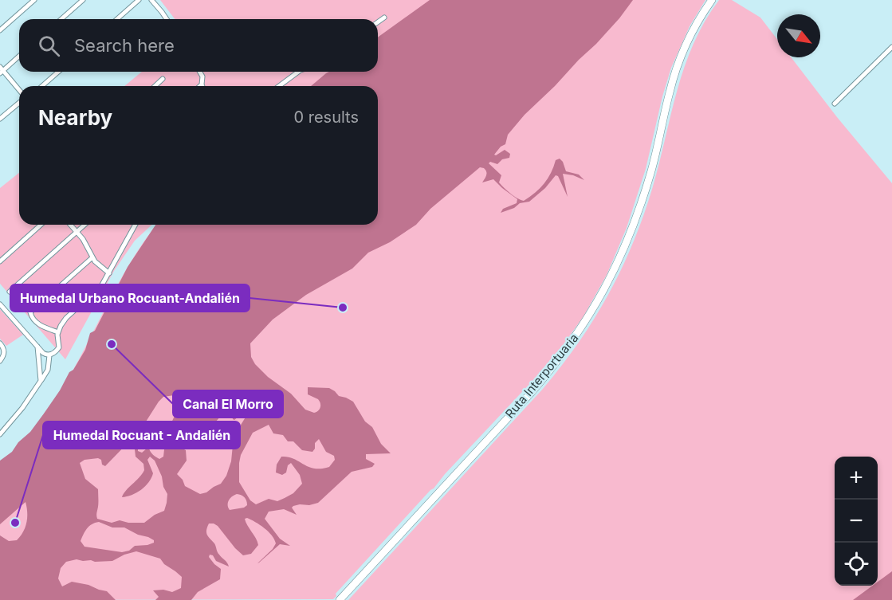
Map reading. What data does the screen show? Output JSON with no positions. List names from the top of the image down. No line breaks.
{"streets":{"highway":["Ruta Interportuaria"]},"places":["Humedal Urbano Rocuant-Andalién","Canal El Morro","Humedal Rocuant - Andalién"],"north":"bottom right","page":{"search":"Search here","heading":["Nearby","0 results"],"map_buttons":["+","−"]}}
